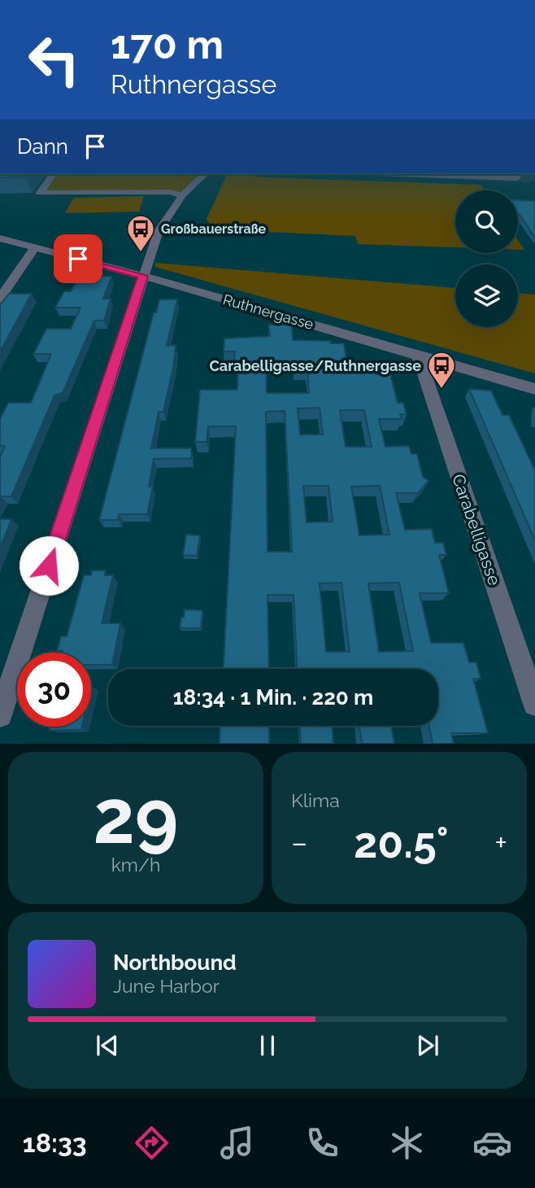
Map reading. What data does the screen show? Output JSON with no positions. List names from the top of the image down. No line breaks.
{"streets":{"street":["Ruthnergasse","Carabelligasse"]},"crossings":[["Ruthnergasse","Carabelligasse"]],"places":{"bus stop":["Großbauerstraße","Carabelligasse/Ruthnergasse"]},"page":{"turn":["170 m","Ruthnergasse"],"then":"Dann","limit":"30","trip":"18:34 · 1 Min. · 220 m","tile":[["29","km/h"],"Klima"],"heat":["−","20.5°","+"],"song":["Northbound","June Harbor"],"tabs":"18:33"}}
